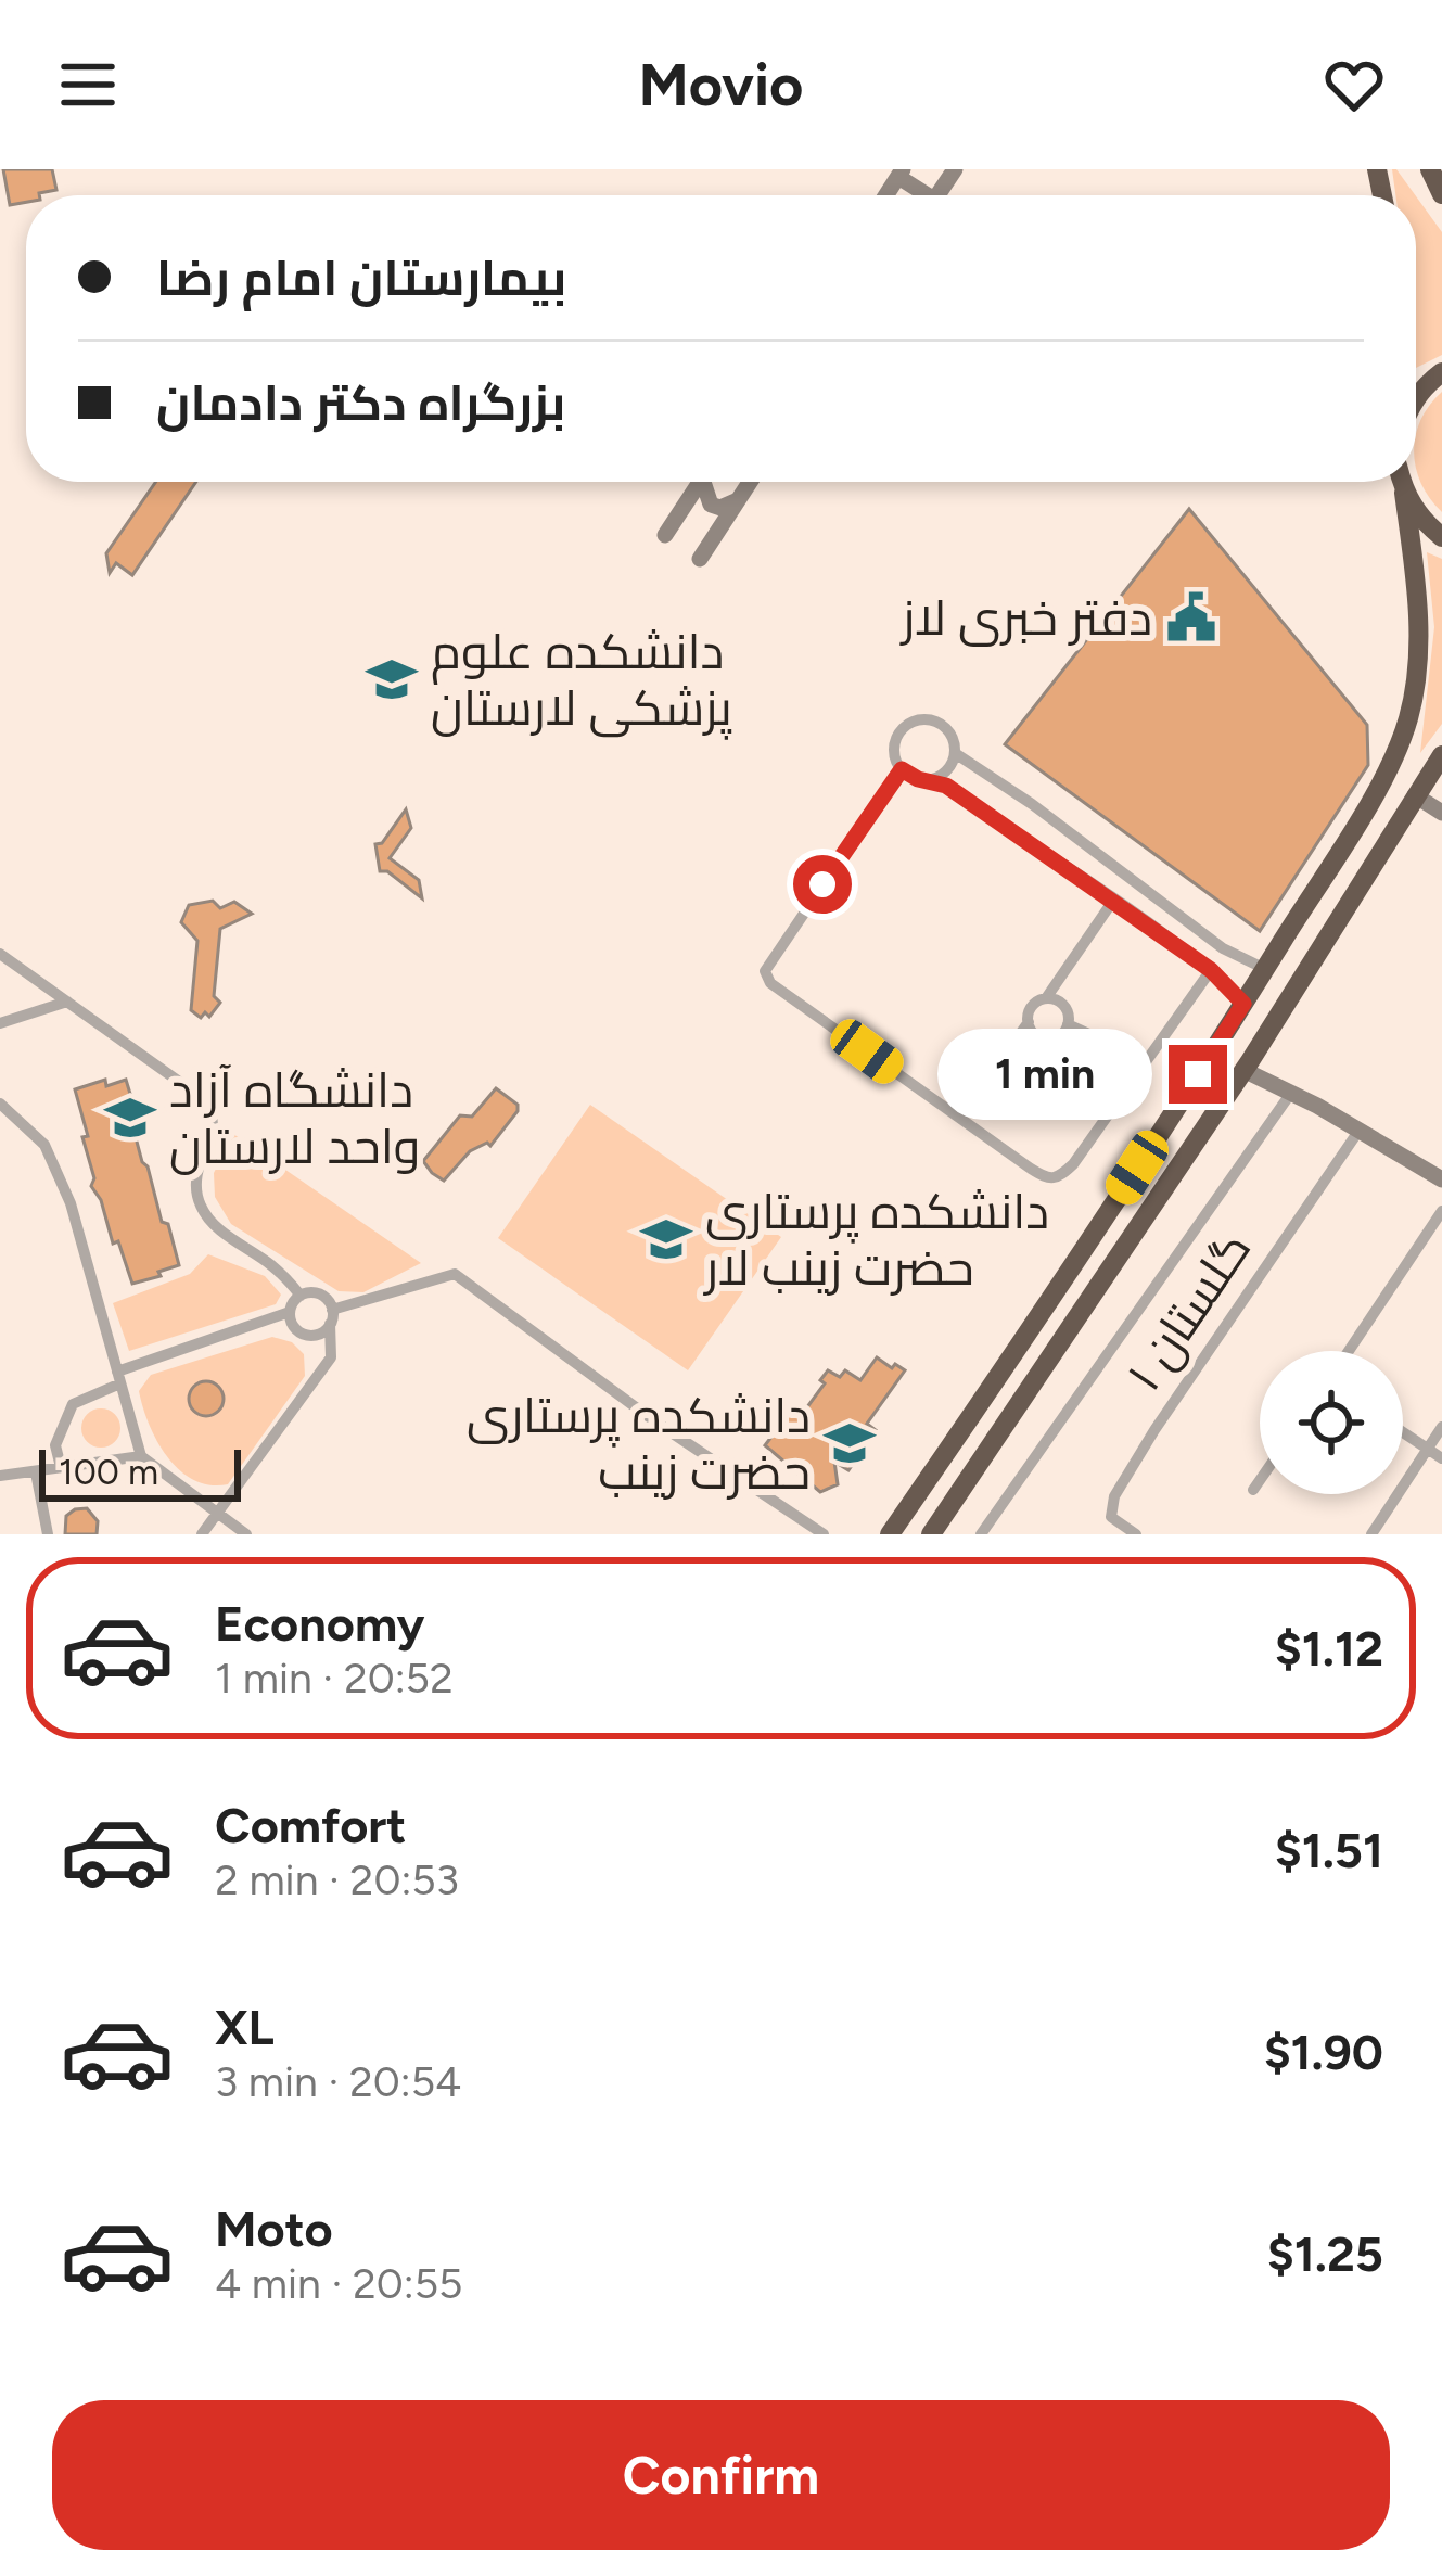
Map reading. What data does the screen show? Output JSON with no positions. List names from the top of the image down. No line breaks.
{"streets":{"street":["گلستان ۱"]},"places":{"public building":["دفتر خبری لاز"],"school or university":["دانشکده علوم پزشکی لارستان","دانشگاه آزاد واحد لارستان","دانشکده پرستاری حضرت زینب لار","دانشکده پرستاری حضرت زینب"]},"scale_bar":"100 m","page":{"header":"Movio","banner":["بیمارستان امام رضا","بزرگراه دکتر دادمان"],"bubble":"1 min","scale":"100 m","list":[{"name":"Economy","note":"1 min · 20:52","value":"$1.12"},{"name":"Comfort","note":"2 min · 20:53","value":"$1.51"},{"name":"XL","note":"3 min · 20:54","value":"$1.90"},{"name":"Moto","note":"4 min · 20:55","value":"$1.25"}],"buttons":"Confirm"}}
